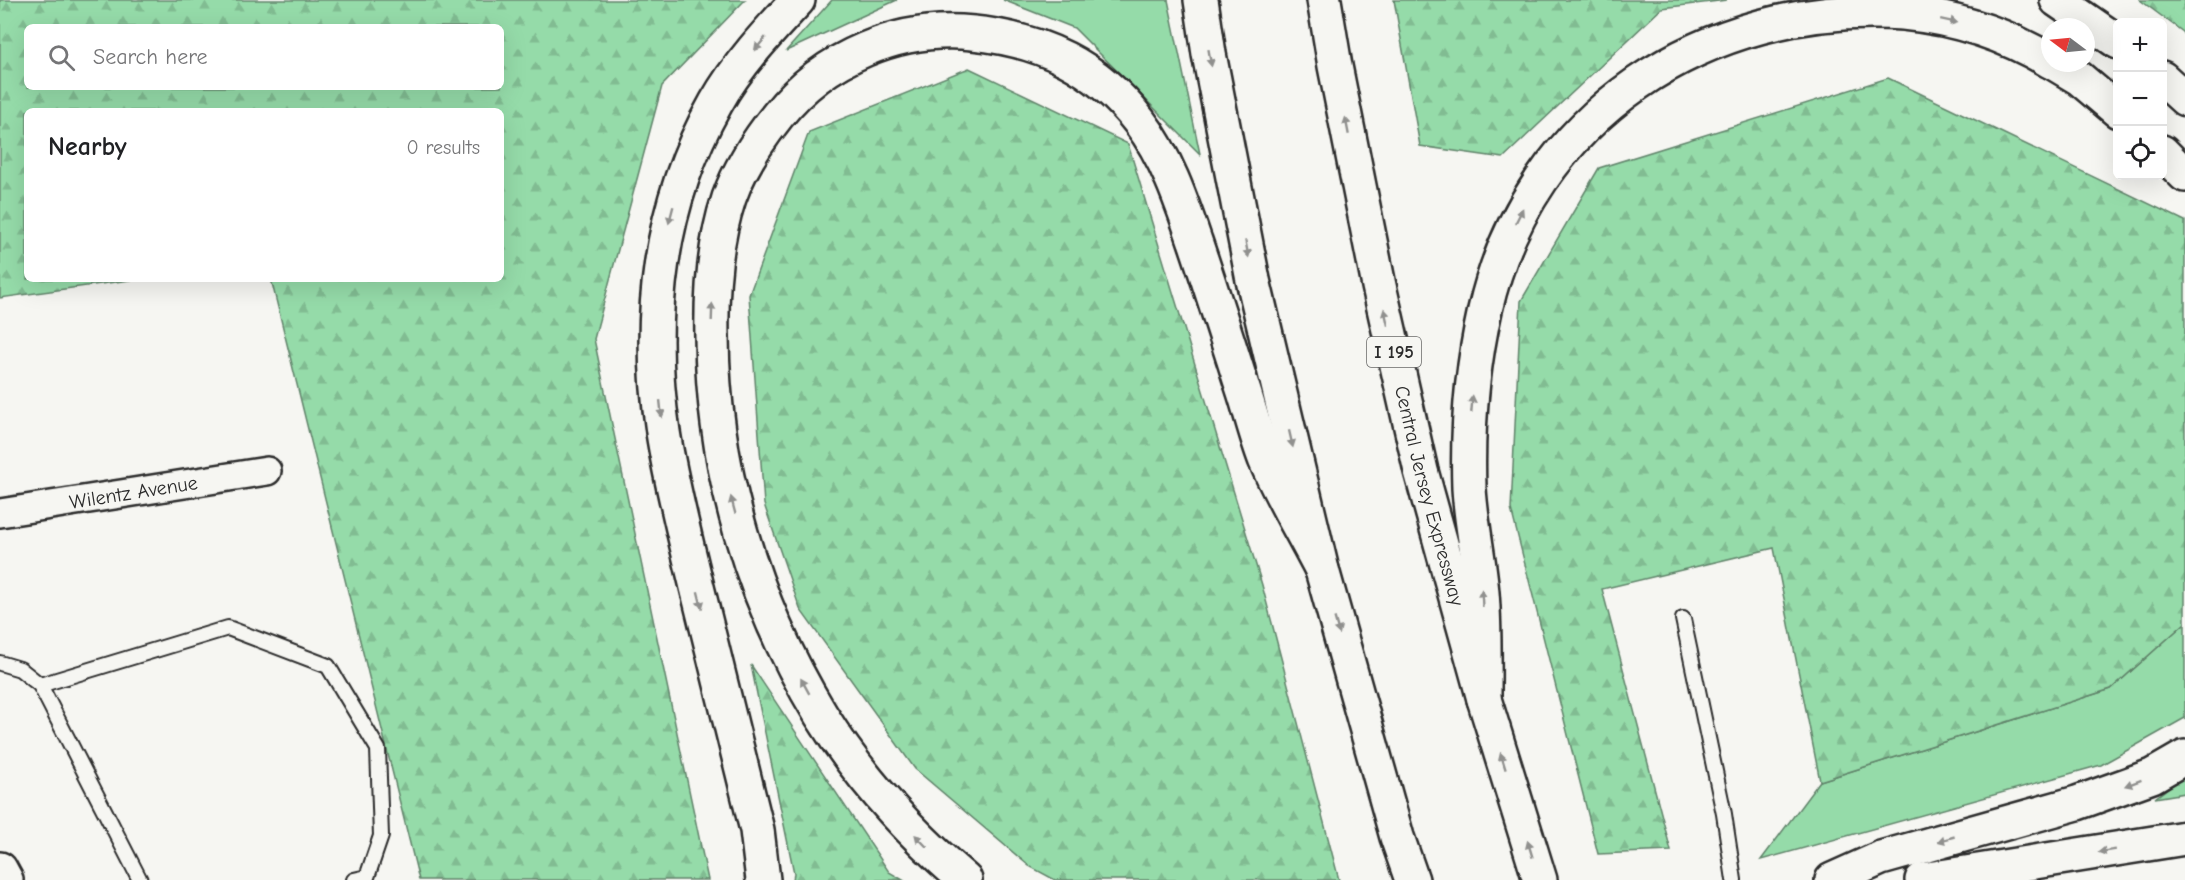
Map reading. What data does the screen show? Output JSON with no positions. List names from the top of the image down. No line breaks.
{"streets":{"main road":["I 195","Central Jersey Expressway"],"street":["Wilentz Avenue"]},"north":"left","page":{"map_buttons":["+","−"],"search":"Search here","heading":["Nearby","0 results"]}}
